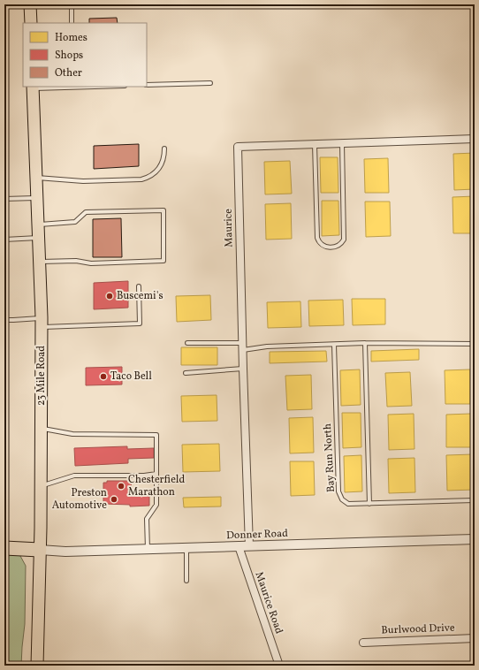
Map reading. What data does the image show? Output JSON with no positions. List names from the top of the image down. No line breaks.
{"streets":{"main road":["23 Mile Road"],"street":["Maurice","Donner Road","Maurice Road","Burlwood Drive"],"lane":["Bay Run North"]},"crossings":[["Maurice","Donner Road"],["23 Mile Road","Donner Road"],["Donner Road","Maurice Road"]],"places":["Buscemi's","Taco Bell","Chesterfield Marathon","Preston Automotive"],"legend":["Homes","Shops","Other"]}
